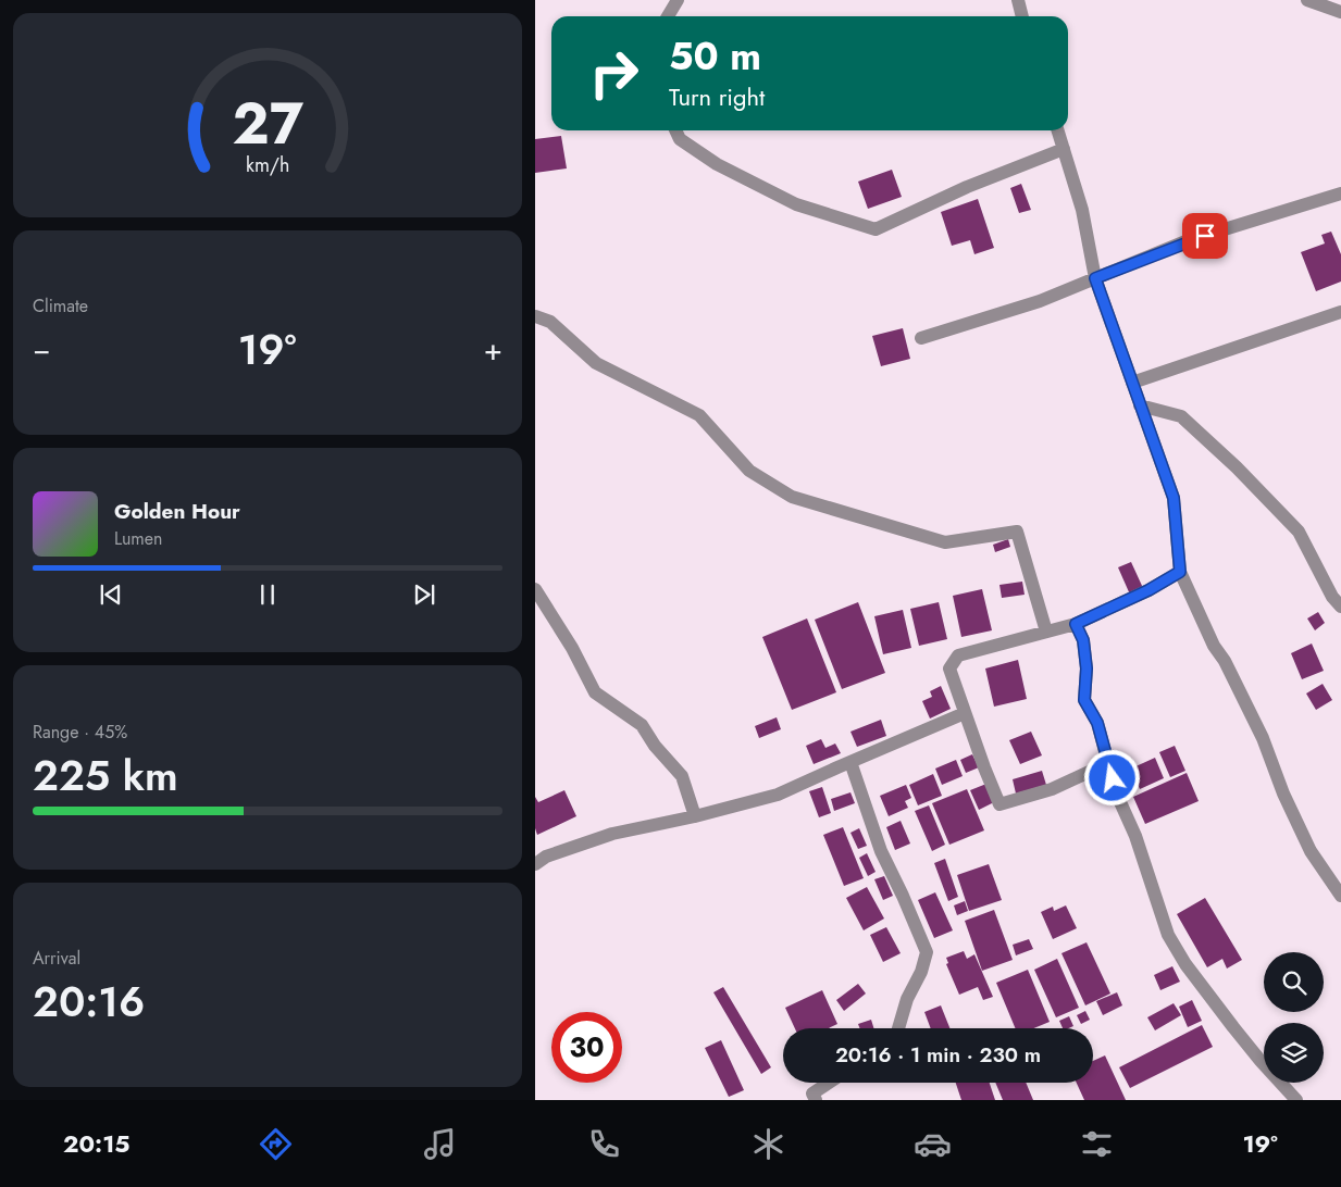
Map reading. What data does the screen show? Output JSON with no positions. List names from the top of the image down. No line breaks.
{"page":{"turn":["50 m","Turn right"],"tile":["Climate",["Range · 45%","225 km"],["Arrival","20:16"]],"heat":["−","19°","+"],"song":["Golden Hour","Lumen"],"limit":"30","trip":"20:16 · 1 min · 230 m","tabs":["20:15","19°"],"gauge":["27","km/h"]}}
